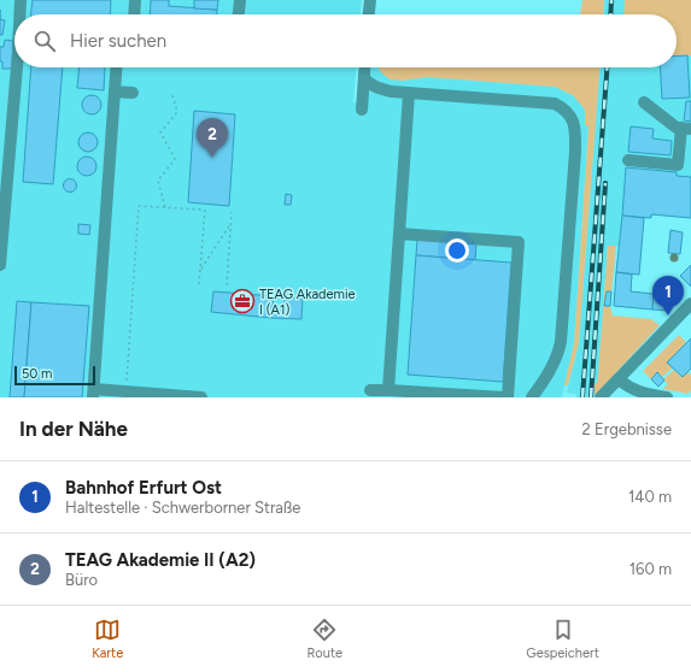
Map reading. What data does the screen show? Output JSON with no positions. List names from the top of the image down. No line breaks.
{"places":{"office":["TEAG Akademie I (A1)"]},"scale_bar":"50 m","page":{"search":"Hier suchen","pins":["2","1"],"scale":"50 m","heading":["In der Nähe","2 Ergebnisse"],"list":[{"mark":"1","name":"Bahnhof Erfurt Ost","note":"Haltestelle · Schwerborner Straße","value":"140 m"},{"mark":"2","name":"TEAG Akademie II (A2)","note":"Büro","value":"160 m"}],"nav":["Karte","Route","Gespeichert"]}}
